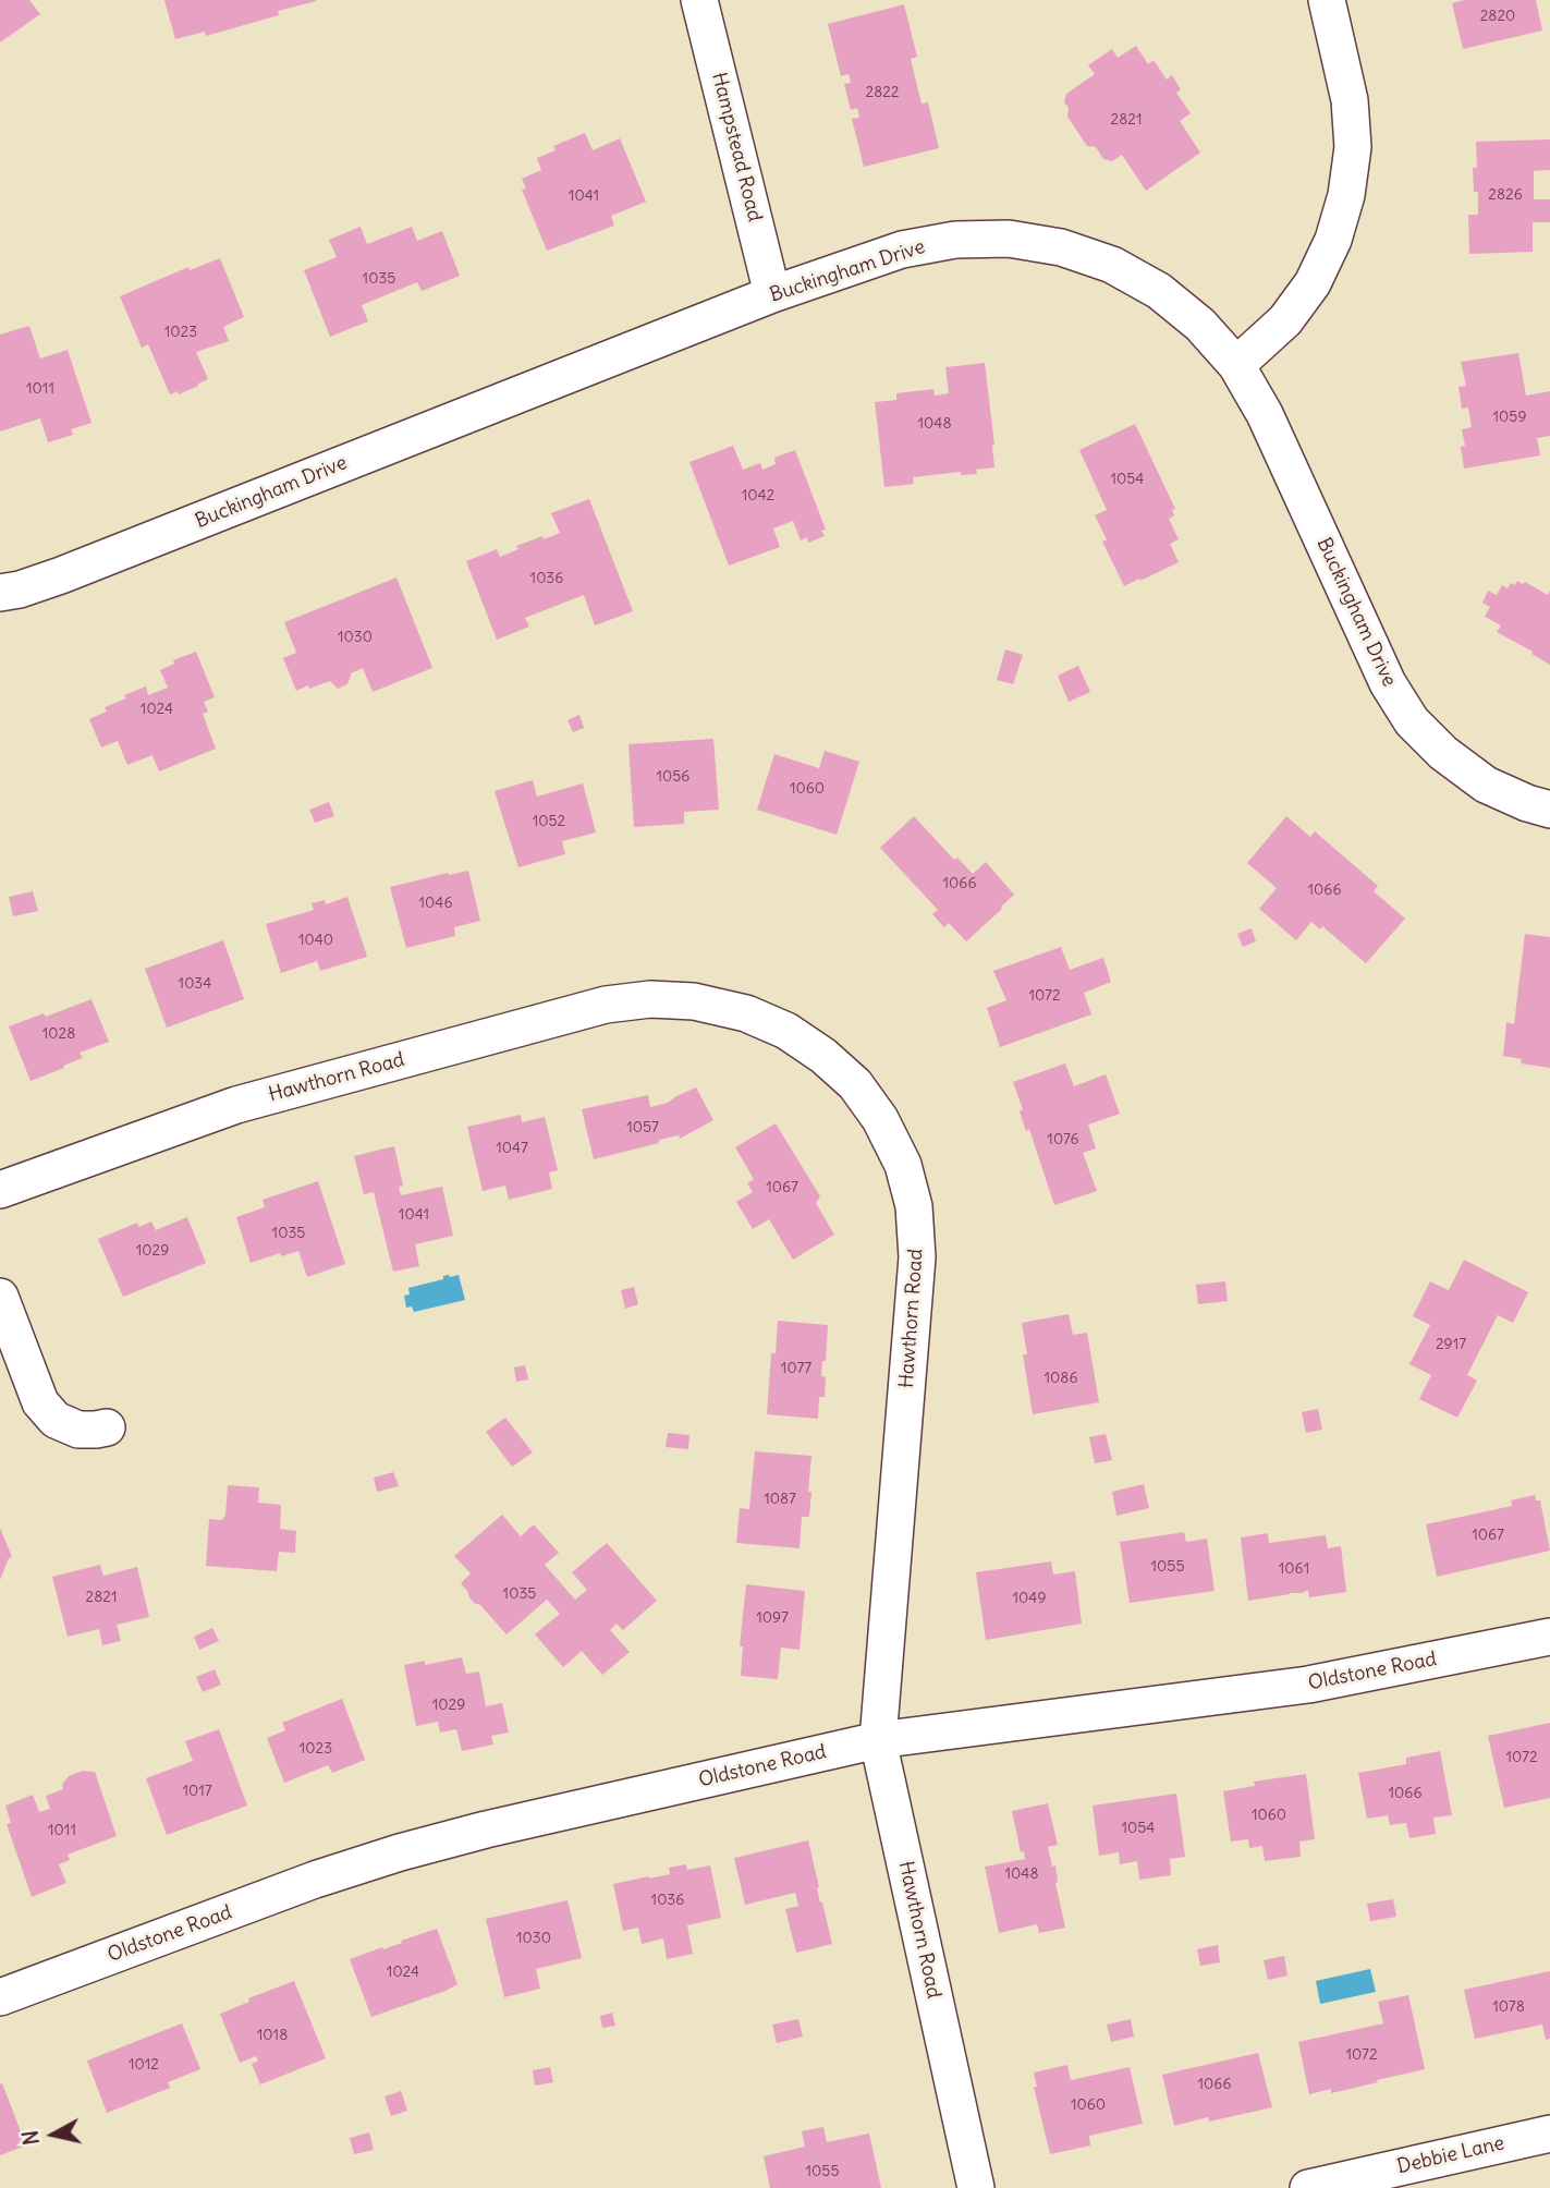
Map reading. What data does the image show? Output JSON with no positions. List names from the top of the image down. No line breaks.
{"streets":{"street":["Hampstead Road","Buckingham Drive","Hawthorn Road","Oldstone Road","Debbie Lane"]},"crossings":[["Hampstead Road","Buckingham Drive"],["Hawthorn Road","Oldstone Road"]],"house_numbers":["2820","2822","2821","2826","1041","1035","1023","1011","1059","1048","1054","1042","1036","1030","1024","1056","1060","1052","1066","1066","1046","1040","1034","1072","1028","1057","1076","1047","1067","1041","1035","1029","2917","1077","1086","1087","1067","1055","1061","1035","2821","1049","1097","1029","1023","1072","1017","1066","1060","1054","1011","1048","1036","1030","1024","1078","1018","1072","1012","1066","1060","1055"],"north":"left"}
